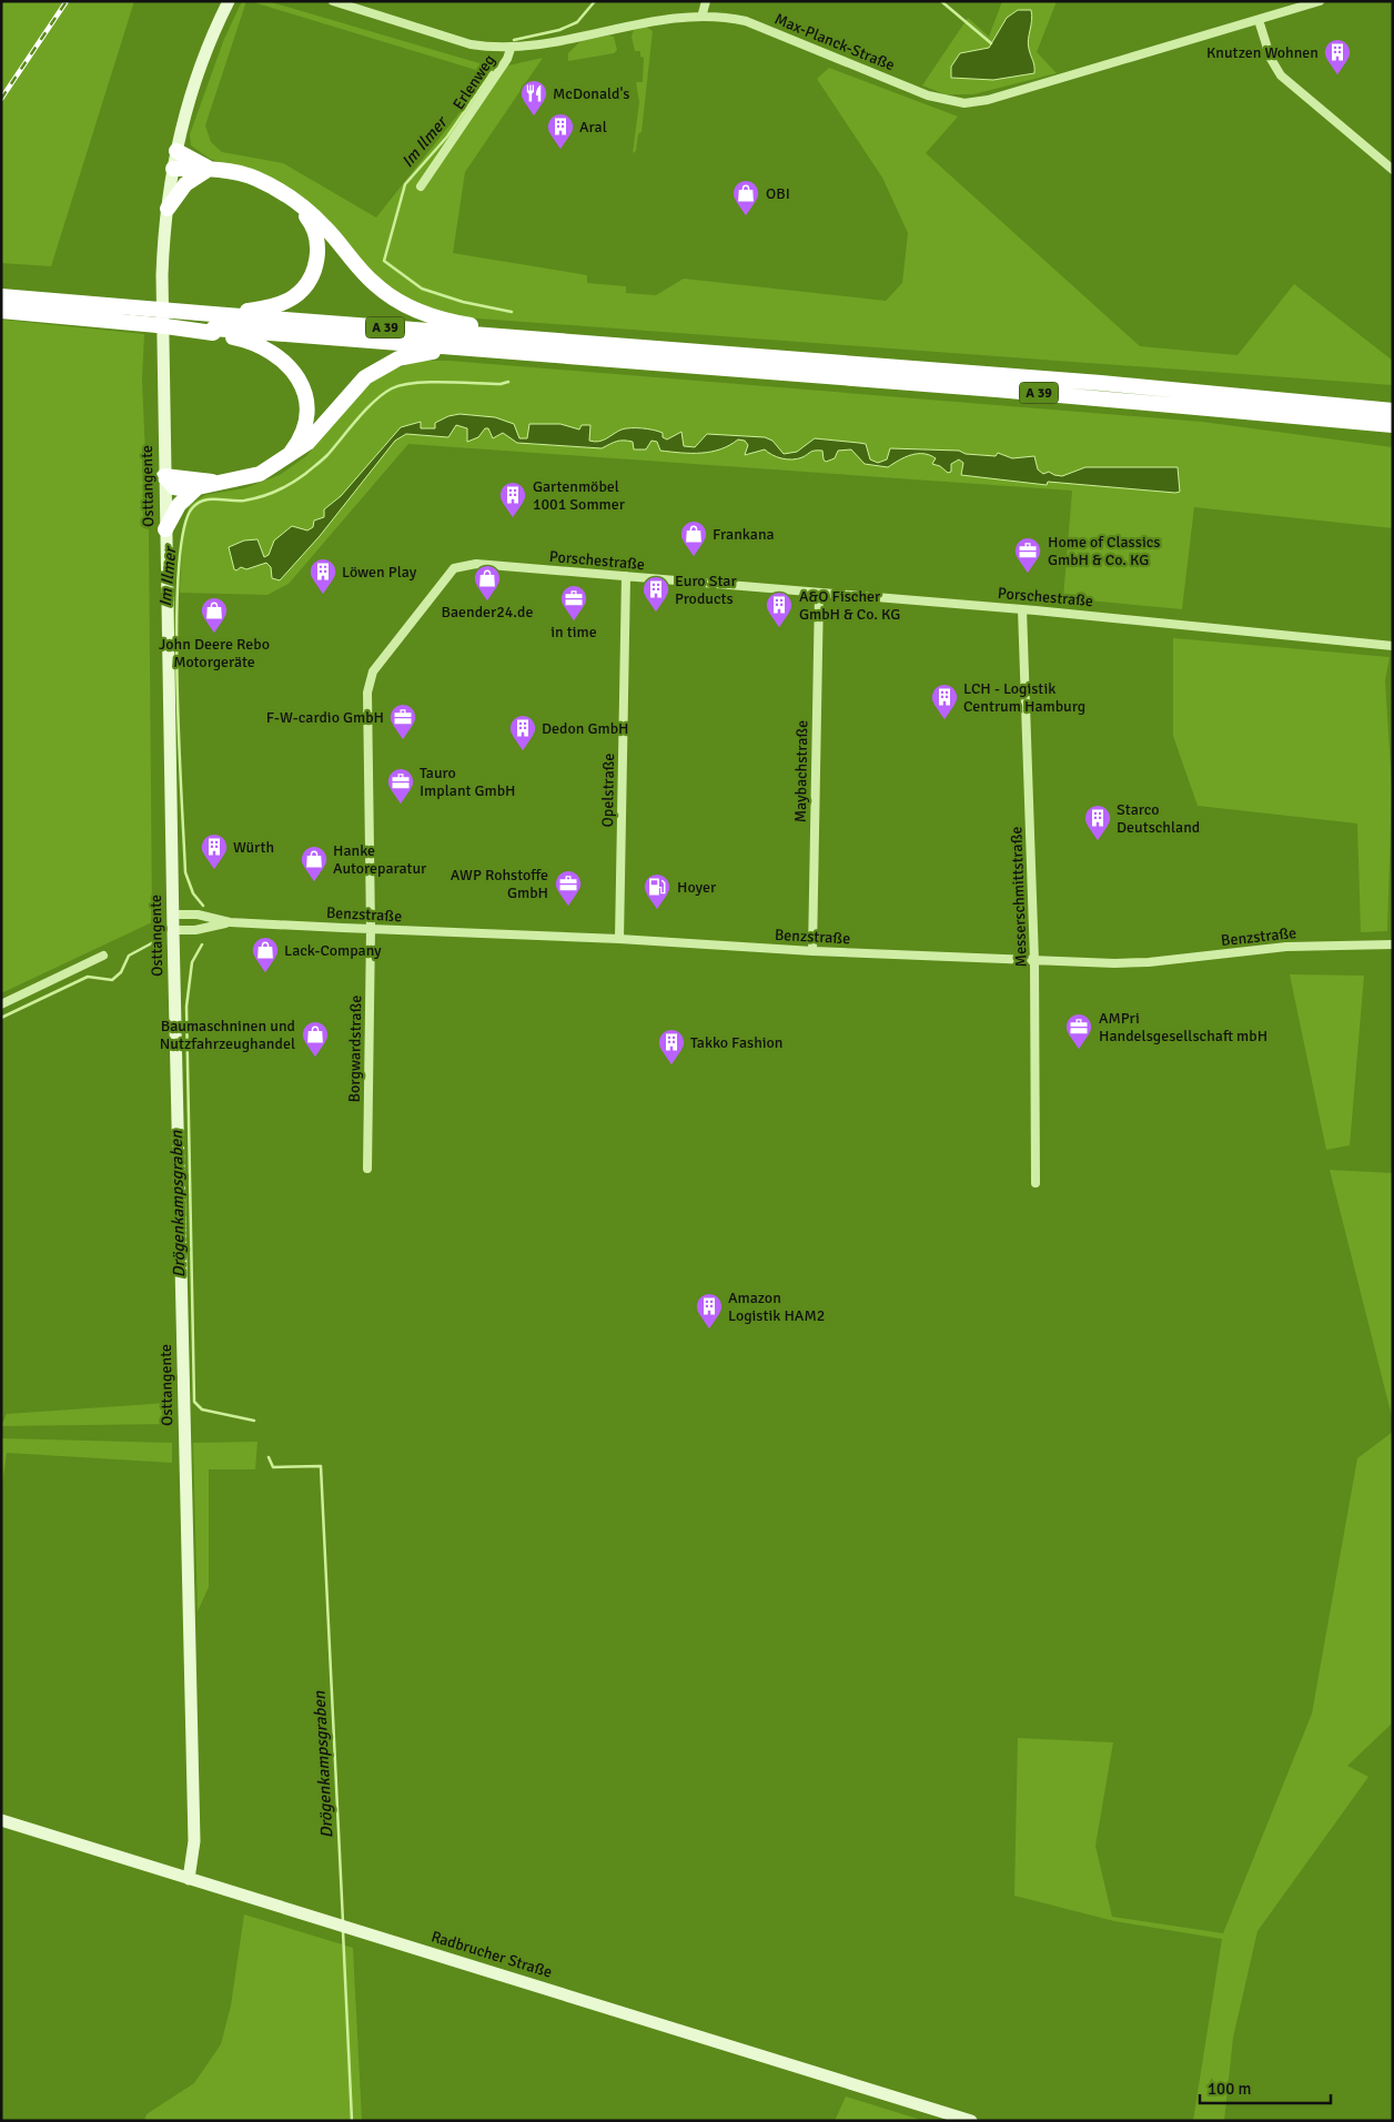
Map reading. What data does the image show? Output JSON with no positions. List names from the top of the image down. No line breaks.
{"streets":{"highway":["A 39"],"street":["Max-Planck-Straße","Erlenweg","Osttangente","Porschestraße","Maybachstraße","Opelstraße","Messerschmittstraße","Benzstraße","Borgwardstraße","Radbrucher Straße"]},"crossings":[["Max-Planck-Straße","Erlenweg"],["Osttangente","Benzstraße"],["Osttangente","Radbrucher Straße"],["Porschestraße","Maybachstraße"],["Porschestraße","Opelstraße"],["Porschestraße","Messerschmittstraße"],["Porschestraße","Benzstraße"],["Porschestraße","Borgwardstraße"],["Maybachstraße","Benzstraße"],["Opelstraße","Benzstraße"],["Messerschmittstraße","Benzstraße"],["Benzstraße","Borgwardstraße"]],"water":["Im Ilmer","Drögenkampsgraben"],"places":{"building":["Knutzen Wohnen","Aral","Gartenmöbel 1001 Sommer","Löwen Play","Euro Star Products","A&O Fischer GmbH & Co. KG","LCH - Logistik Centrum Hamburg","Dedon GmbH","Starco Deutschland","Würth","Takko Fashion","Amazon Logistik HAM2"],"restaurant":["McDonald's"],"shop":["OBI","Frankana","Baender24.de","John Deere Rebo Motorgeräte","Hanke Autoreparatur","Lack-Company","Baumaschninen und Nutzfahrzeughandel"],"office":["Home of Classics GmbH & Co. KG","in time","F-W-cardio GmbH","Tauro Implant GmbH","AWP Rohstoffe GmbH","AMPri Handelsgesellschaft mbH"],"fuel station":["Hoyer"]},"scale_bar":"100 m"}
